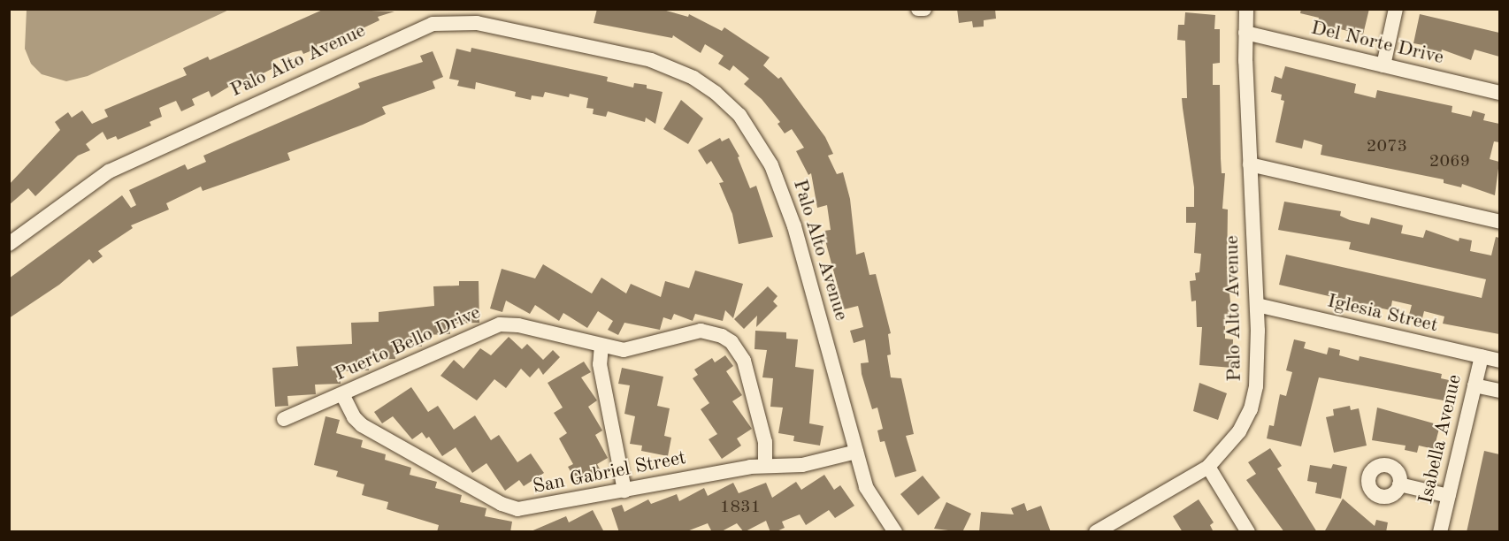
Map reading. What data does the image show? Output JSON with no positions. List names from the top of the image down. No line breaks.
{"streets":{"street":["Del Norte Drive","Palo Alto Avenue","Iglesia Street","Puerto Bello Drive","Isabella Avenue","San Gabriel Street"]},"crossings":[["Del Norte Drive","Palo Alto Avenue"],["Palo Alto Avenue","Iglesia Street"],["Palo Alto Avenue","San Gabriel Street"],["Iglesia Street","Isabella Avenue"],["Puerto Bello Drive","San Gabriel Street"]],"house_numbers":["2073","2069","1831"]}
